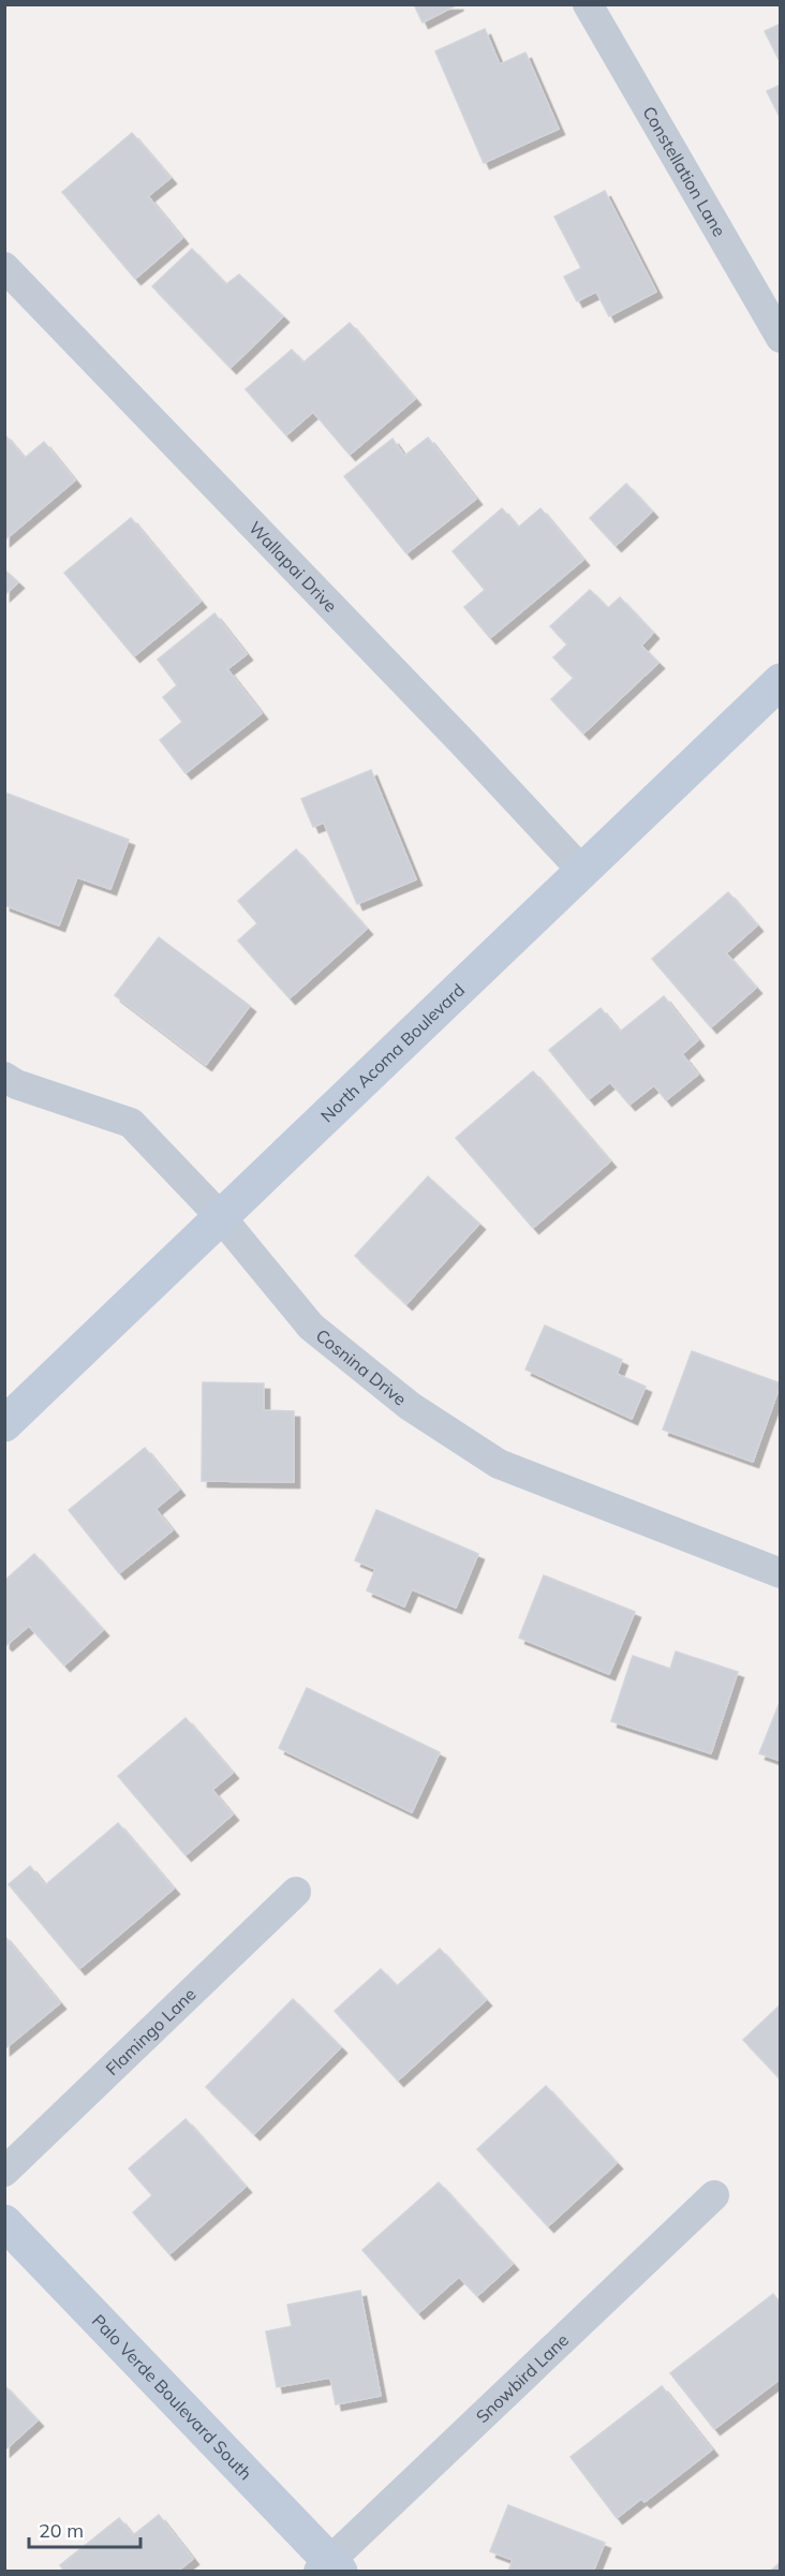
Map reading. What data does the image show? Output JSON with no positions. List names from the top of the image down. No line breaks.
{"streets":{"main road":["North Acoma Boulevard","Palo Verde Boulevard South"],"street":["Constellation Lane","Wallapai Drive","Cosnina Drive","Flamingo Lane","Snowbird Lane"]},"crossings":[["Wallapai Drive","North Acoma Boulevard"],["North Acoma Boulevard","Cosnina Drive"],["Snowbird Lane","Palo Verde Boulevard South"]],"scale_bar":"20 m"}
